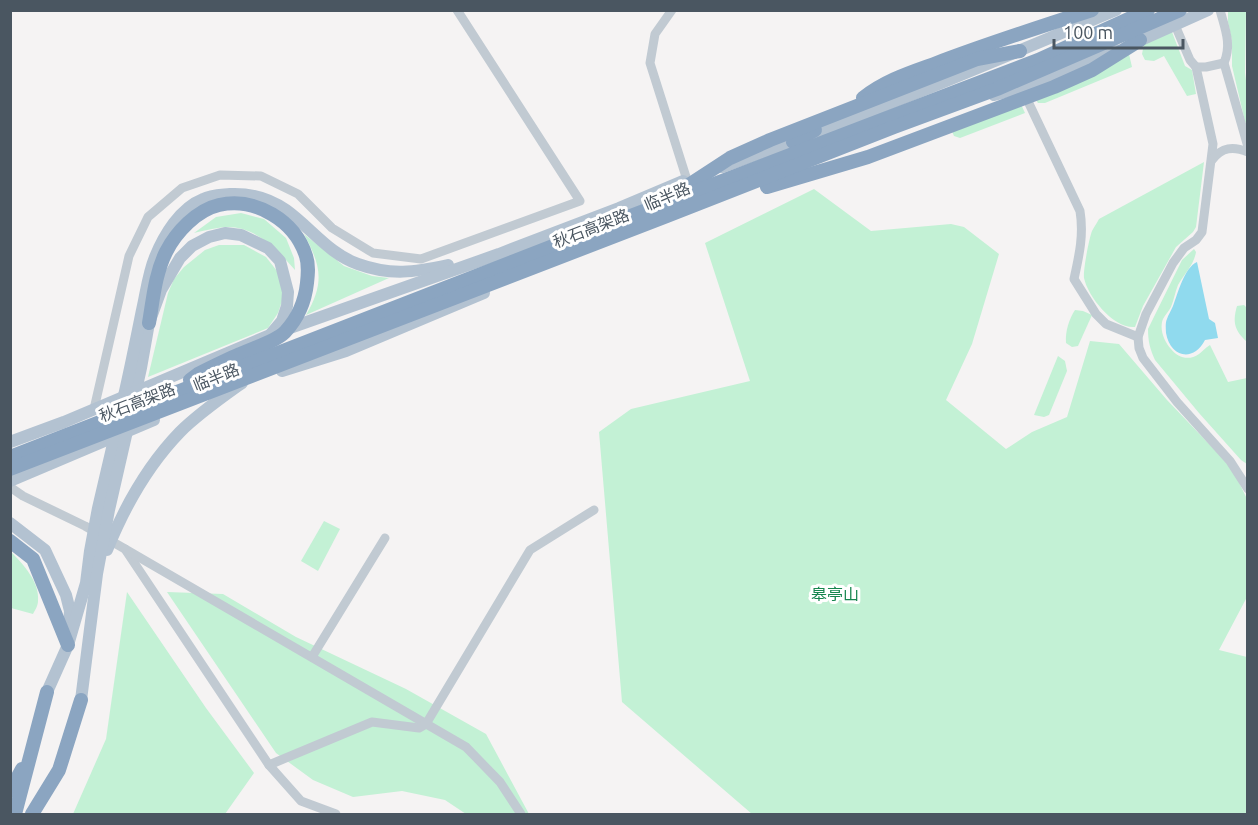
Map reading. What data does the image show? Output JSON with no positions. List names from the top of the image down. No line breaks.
{"streets":{"highway":["秋石高架路"],"main road":["临半路"]},"crossings":[["临半路","秋石高架路"]],"parks":["皋亭山"],"scale_bar":"100 m"}
